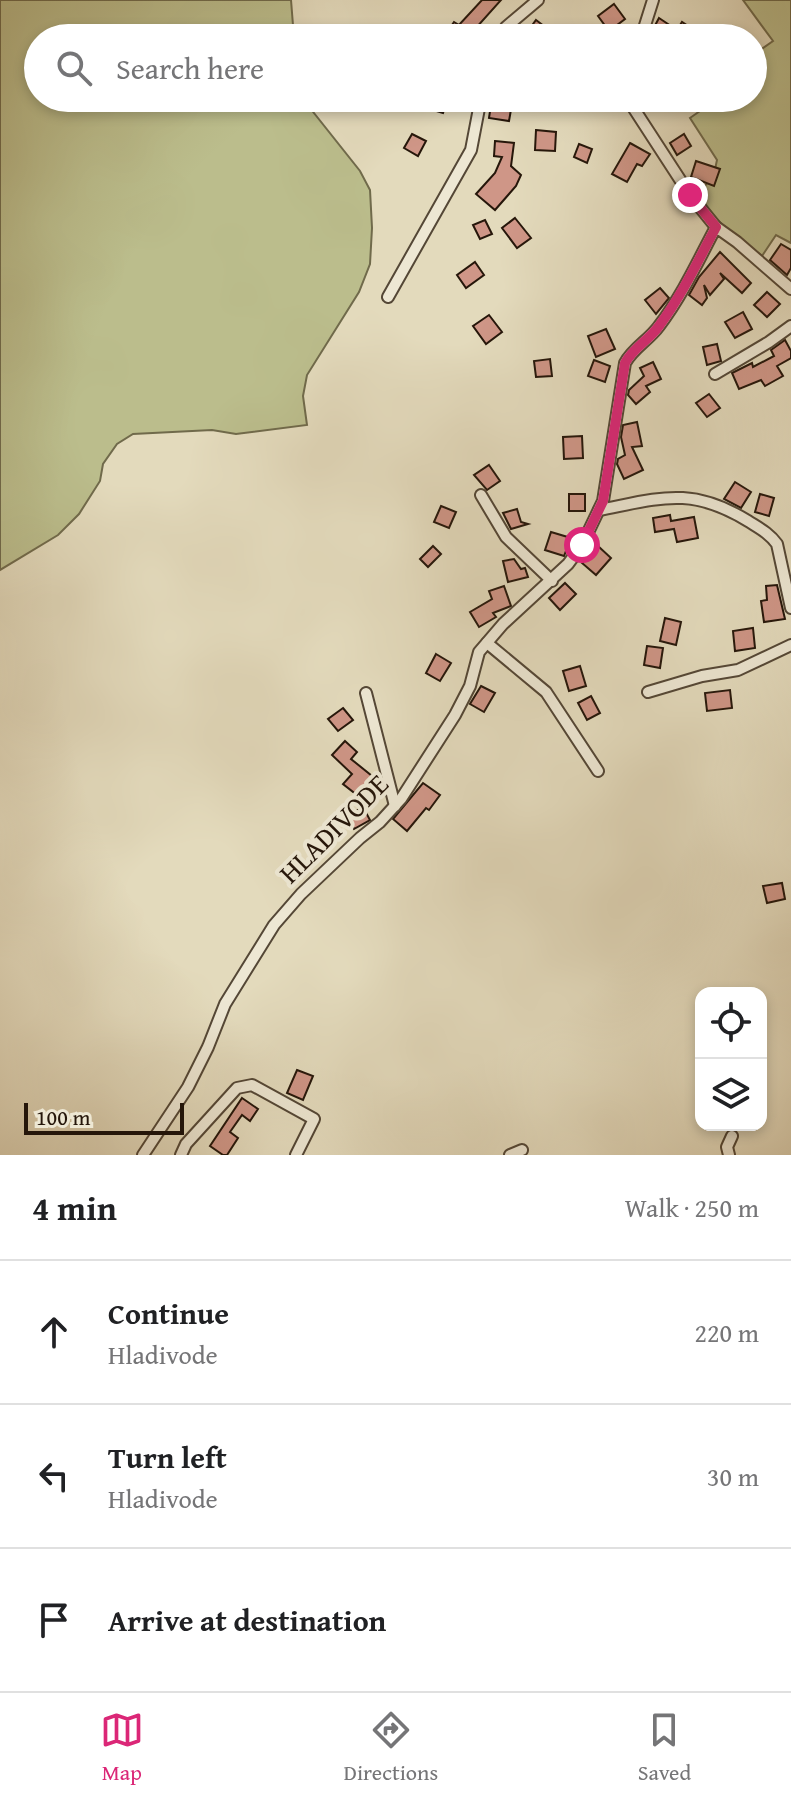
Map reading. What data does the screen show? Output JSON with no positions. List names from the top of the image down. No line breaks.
{"streets":{"street":["HLADIVODE"]},"scale_bar":"100 m","page":{"search":"Search here","scale":"100 m","heading":["4 min","Walk · 250 m"],"list":[["Continue","Hladivode","220 m"],["Turn left","Hladivode","30 m"],"Arrive at destination"],"nav":["Map","Directions","Saved"]}}
